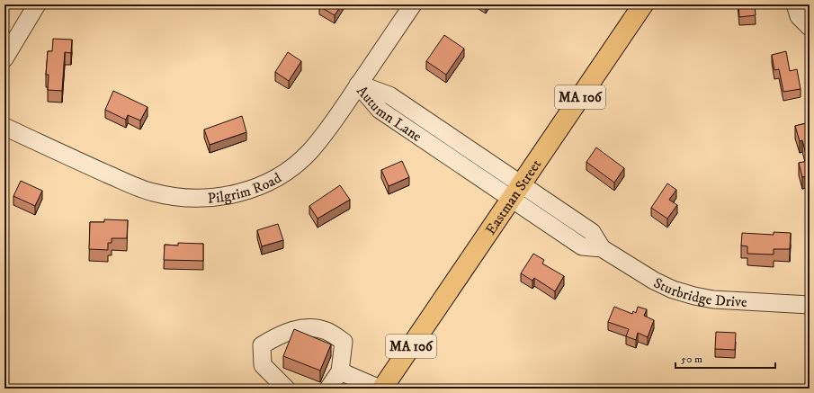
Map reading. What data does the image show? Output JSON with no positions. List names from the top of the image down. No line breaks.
{"streets":{"main road":["MA 106","Eastman Street"],"street":["Autumn Lane","Pilgrim Road","Sturbridge Drive"]},"crossings":[["Autumn Lane","Pilgrim Road"],["Autumn Lane","Eastman Street"],["Autumn Lane","Sturbridge Drive"],["Eastman Street","Sturbridge Drive"]],"scale_bar":"50 m"}
